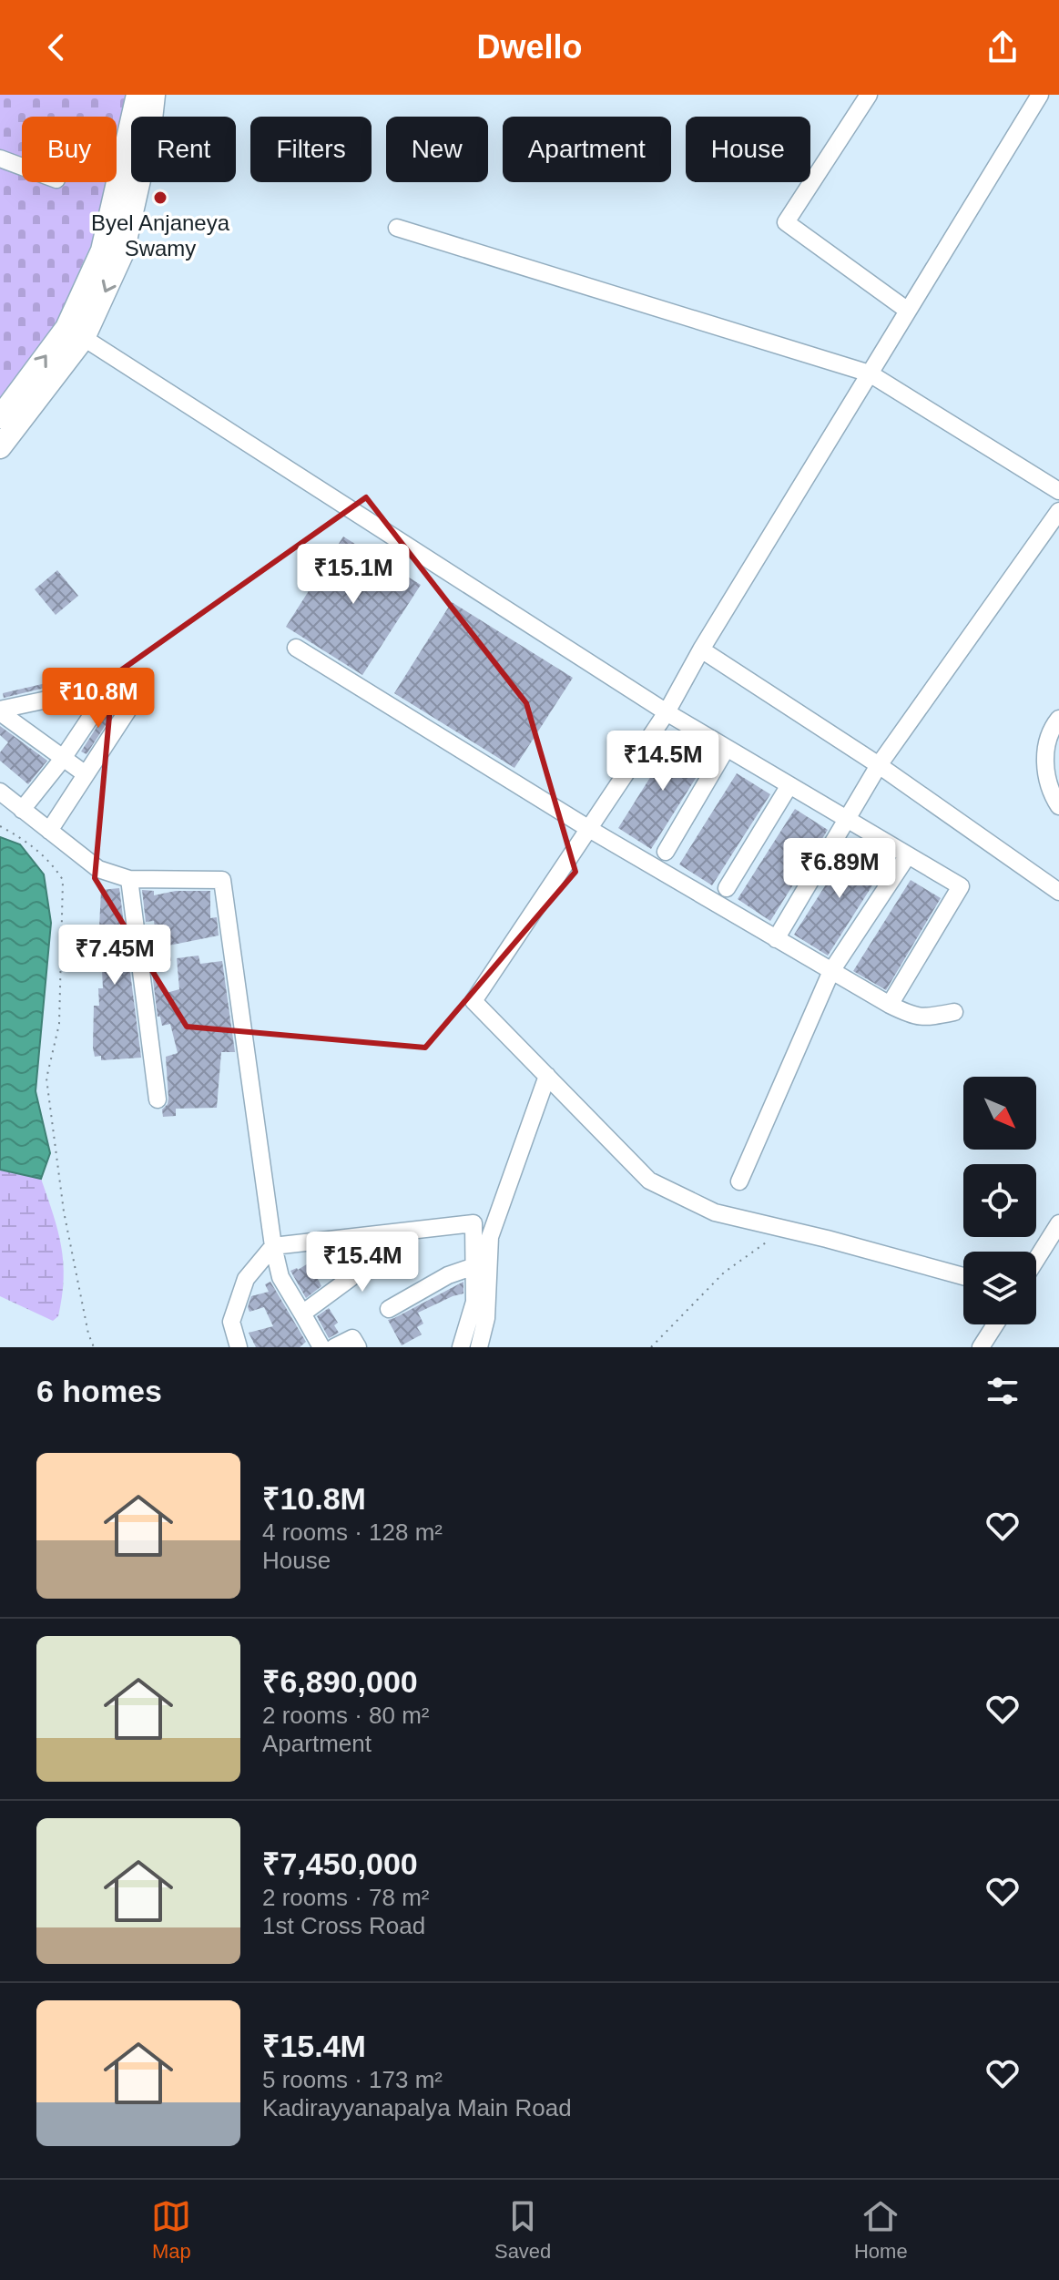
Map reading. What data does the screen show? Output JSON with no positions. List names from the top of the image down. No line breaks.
{"places":["Byel Anjaneya Swamy"],"north":"bottom right","page":{"header":"Dwello","chip":["Buy","Rent","Filters","New","Apartment","House"],"price":["₹15.1M","₹10.8M","₹14.5M","₹6.89M","₹7.45M","₹15.4M"],"heading":"6 homes","list":[{"name":"₹10.8M","note":"4 rooms · 128 m² · House"},{"name":"₹6,890,000","note":"2 rooms · 80 m² · Apartment"},{"name":"₹7,450,000","note":"2 rooms · 78 m² · 1st Cross Road"},{"name":"₹15.4M","note":"5 rooms · 173 m² · Kadirayyanapalya Main Road"}],"tabs":["Map","Saved","Home"]}}
